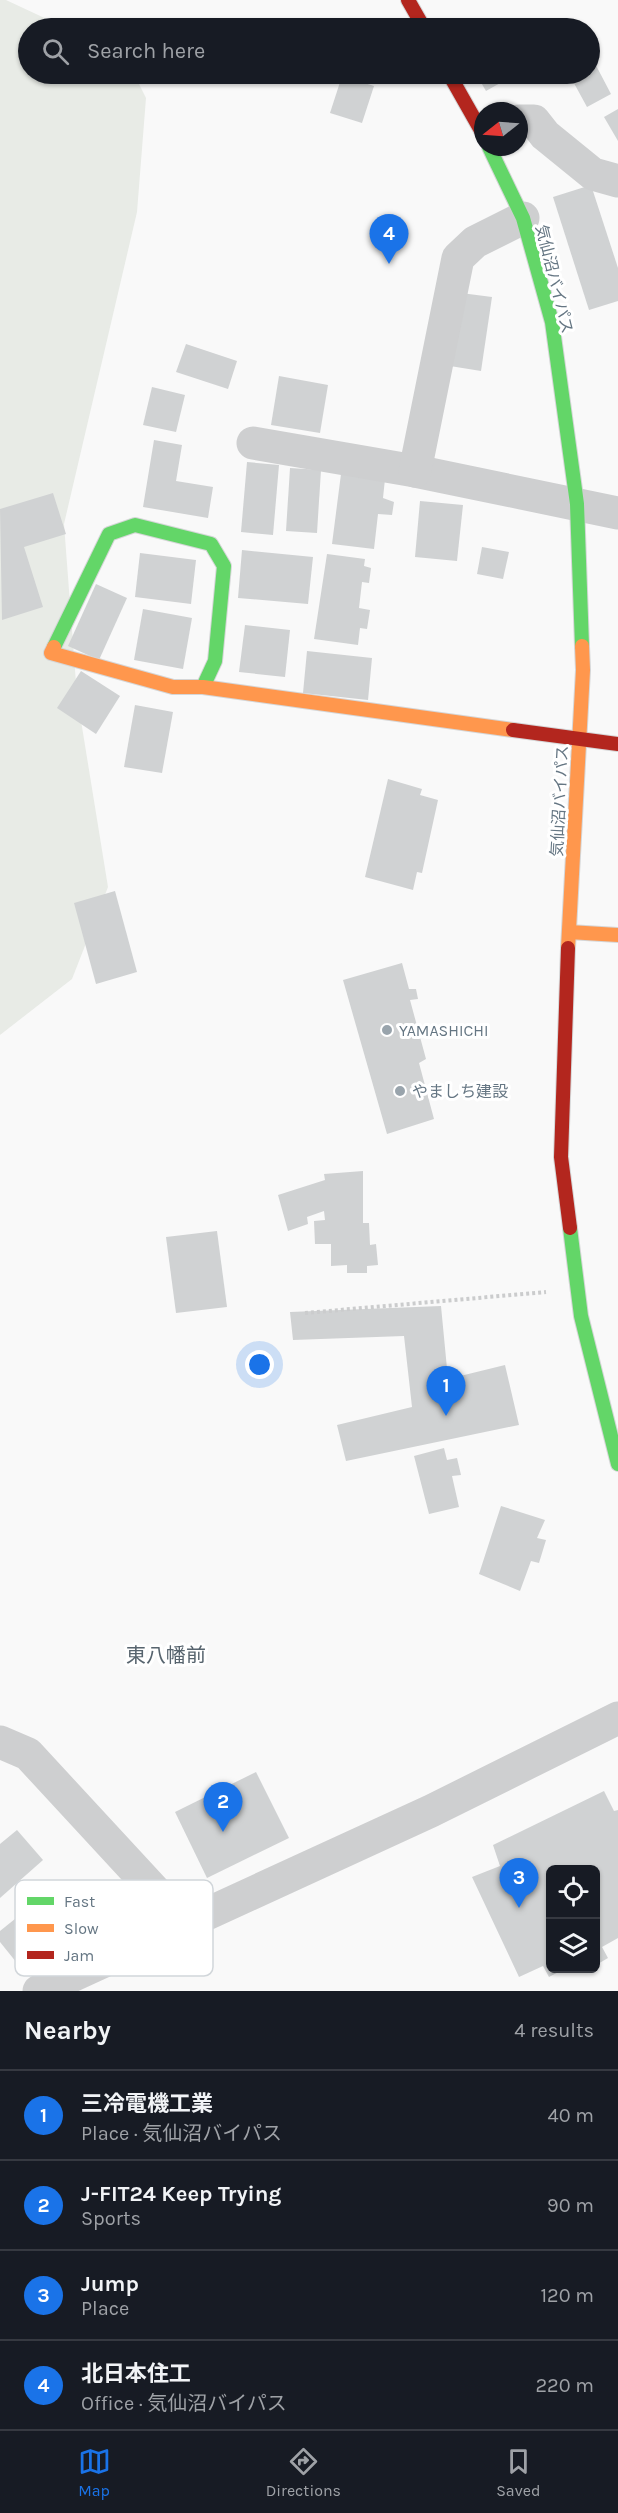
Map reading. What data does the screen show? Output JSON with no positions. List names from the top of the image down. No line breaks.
{"streets":{"main road":["気仙沼バイパス"]},"districts":["東八幡前"],"places":["YAMASHICHI","やましち建設"],"legend":["Fast","Slow","Jam"],"north":"left","page":{"search":"Search here","pins":["4","1","2","3"],"heading":["Nearby","4 results"],"list":[{"mark":"1","name":"三冷電機工業","note":"Place · 気仙沼バイパス","value":"40 m"},{"mark":"2","name":"J-FIT24 Keep Trying","note":"Sports","value":"90 m"},{"mark":"3","name":"Jump","note":"Place","value":"120 m"},{"mark":"4","name":"北日本住工","note":"Office · 気仙沼バイパス","value":"220 m"}],"nav":["Map","Directions","Saved"]}}
